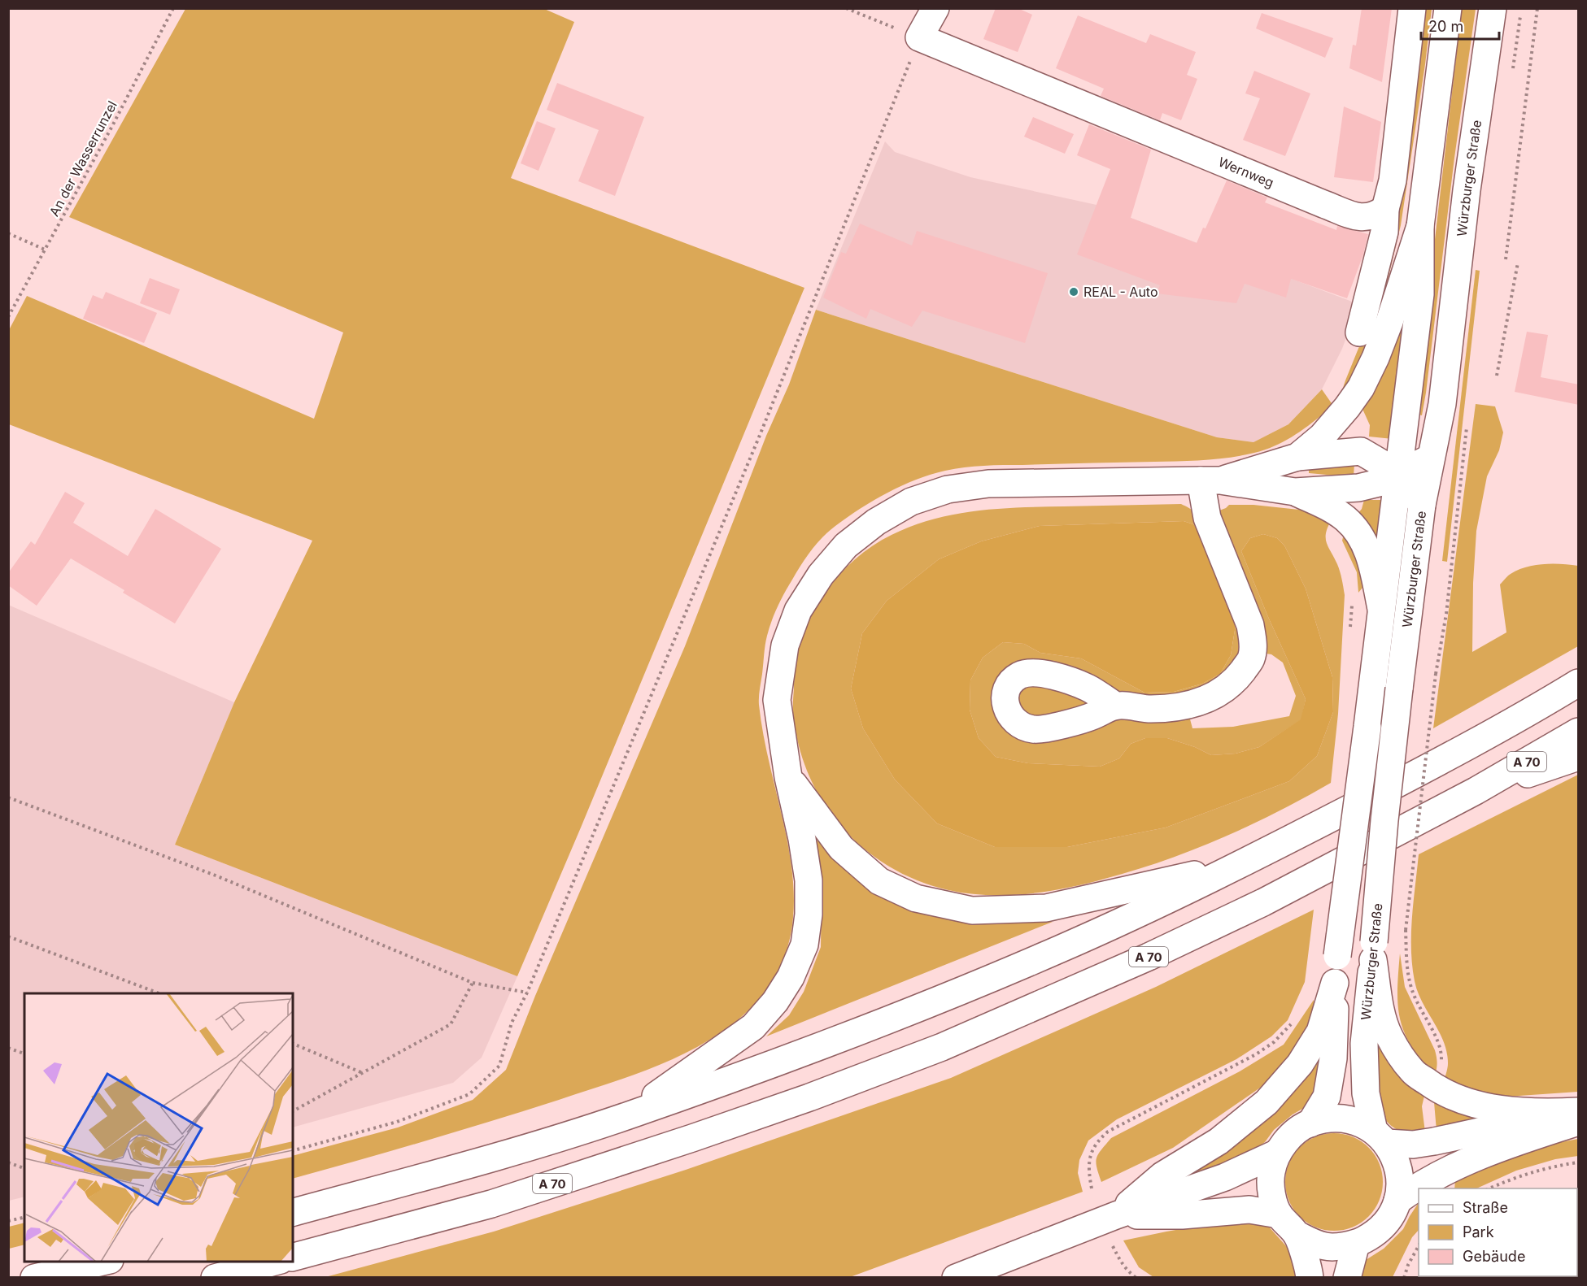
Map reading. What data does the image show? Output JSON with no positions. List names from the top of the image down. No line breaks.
{"streets":{"main road":["Wernweg","Würzburger Straße","A 70"],"path":["An der Wasserrunzel"]},"places":["REAL - Auto"],"legend":["Straße","Park","Gebäude"],"scale_bar":"20 m"}
